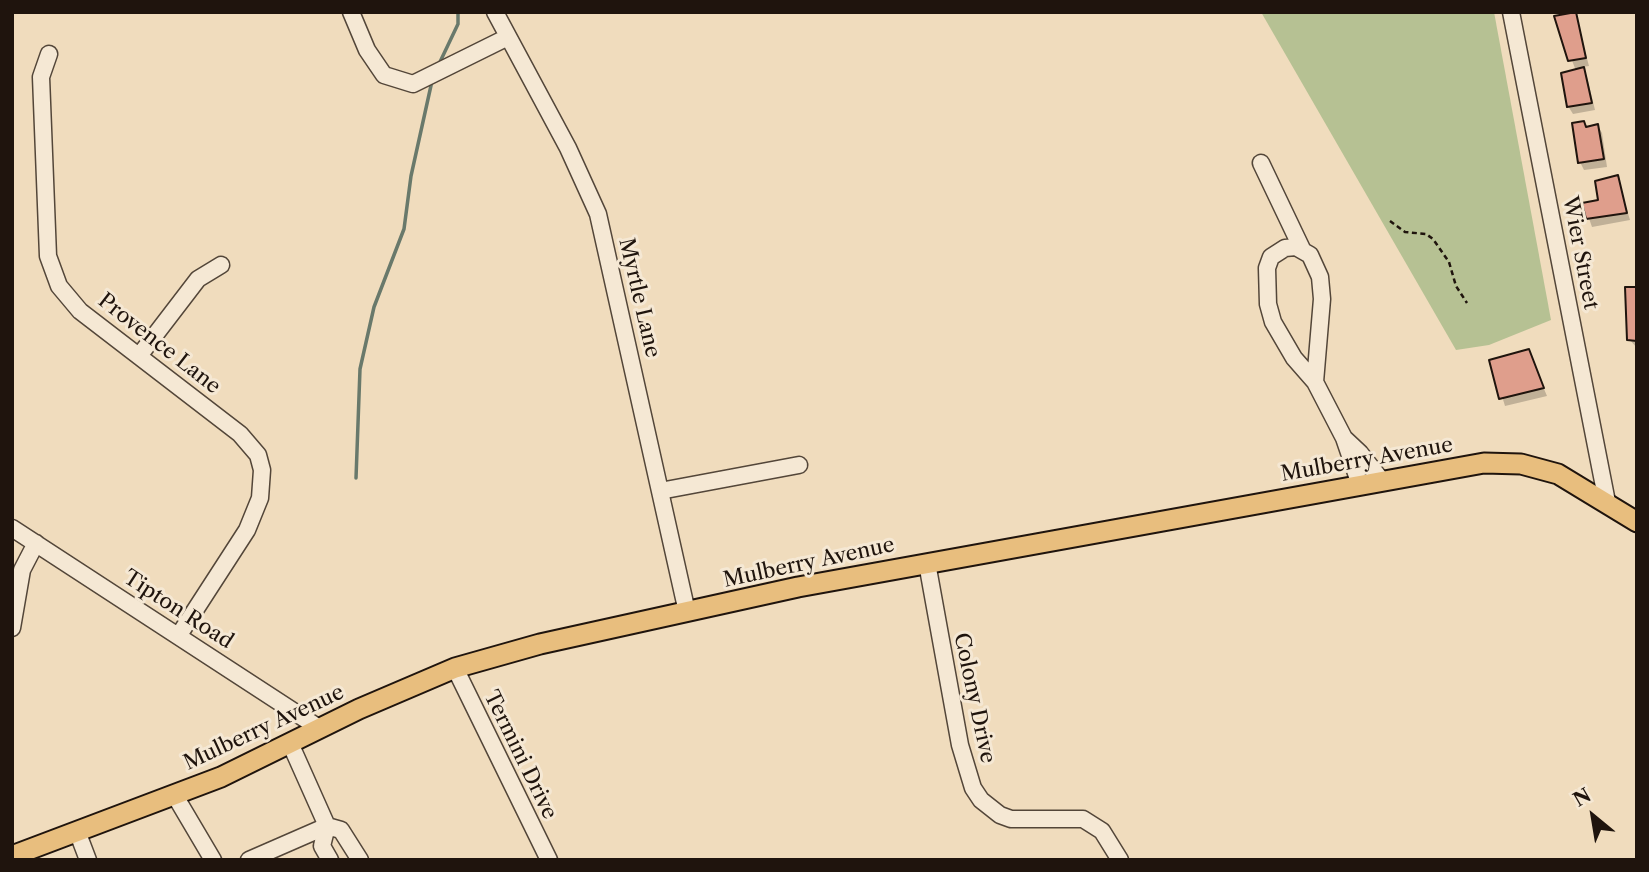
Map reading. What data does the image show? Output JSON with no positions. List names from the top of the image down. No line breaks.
{"streets":{"main road":["Mulberry Avenue"],"street":["Wier Street","Myrtle Lane","Provence Lane","Tipton Road","Colony Drive","Termini Drive"]},"crossings":[["Wier Street","Mulberry Avenue"],["Myrtle Lane","Mulberry Avenue"],["Provence Lane","Tipton Road"],["Mulberry Avenue","Tipton Road"],["Mulberry Avenue","Colony Drive"],["Mulberry Avenue","Termini Drive"]],"north":"top left"}
